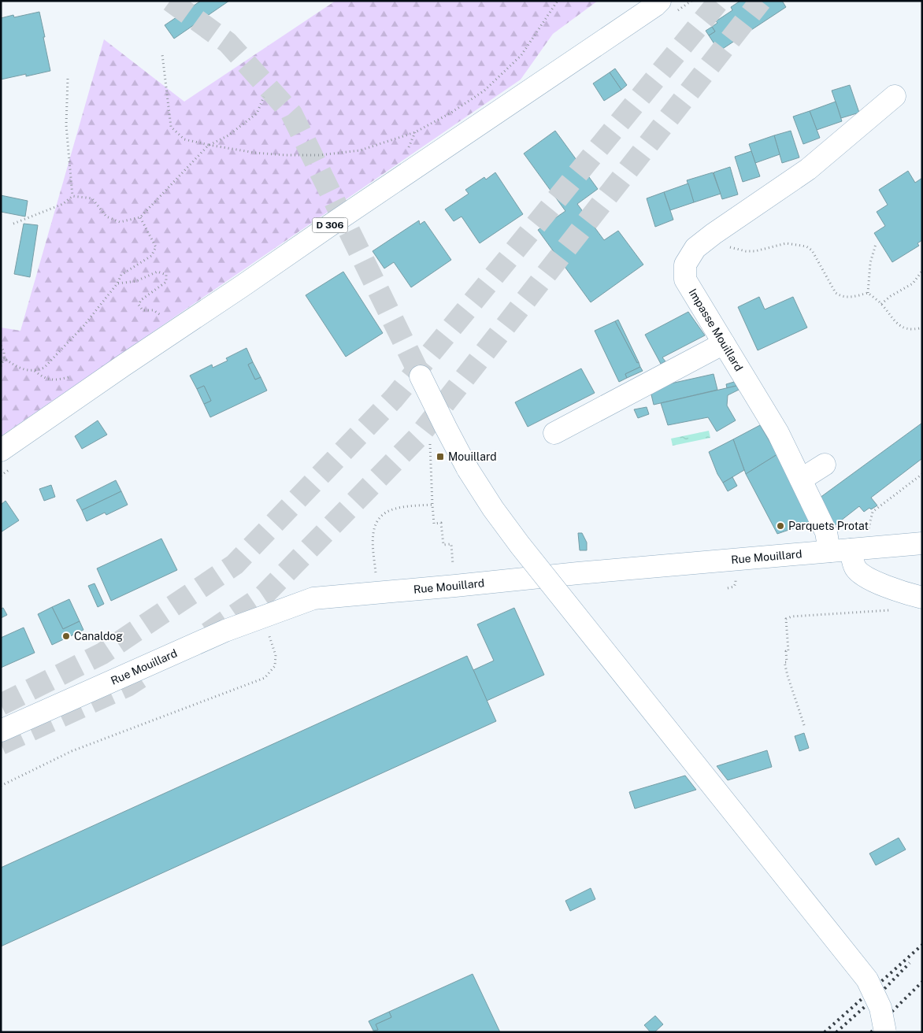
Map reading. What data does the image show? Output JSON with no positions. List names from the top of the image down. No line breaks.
{"streets":{"main road":["D 306","Impasse Mouillard","Rue Mouillard"]},"crossings":[["Impasse Mouillard","Rue Mouillard"]],"places":{"transit":["Mouillard"],"other":["Parquets Protat","Canaldog"]}}
